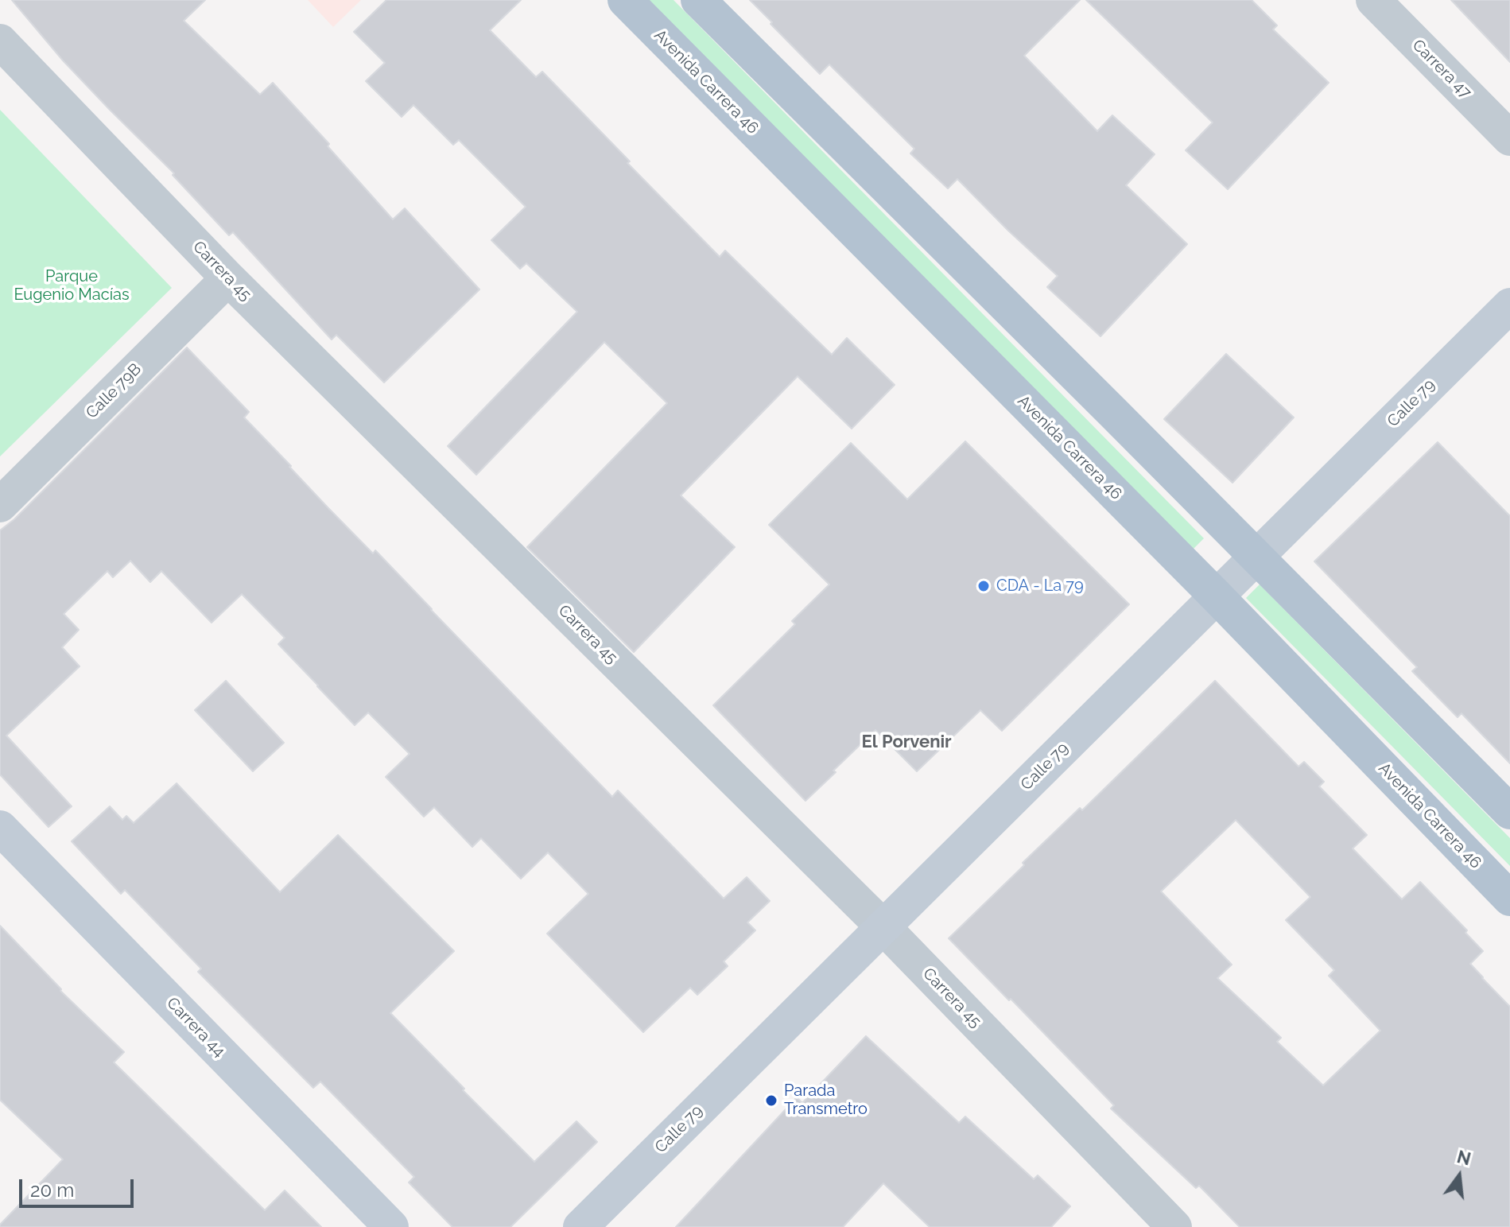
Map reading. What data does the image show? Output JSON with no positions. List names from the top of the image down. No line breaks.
{"streets":{"main road":["Avenida Carrera 46","Calle 79","Carrera 44"],"street":["Carrera 47","Carrera 45","Calle 79B"]},"crossings":[["Avenida Carrera 46","Calle 79"],["Carrera 45","Calle 79B"],["Carrera 45","Calle 79"]],"districts":["El Porvenir"],"parks":["Parque Eugenio Macías"],"places":["CDA - La 79","Parada Transmetro"],"scale_bar":"20 m","north":"top"}
